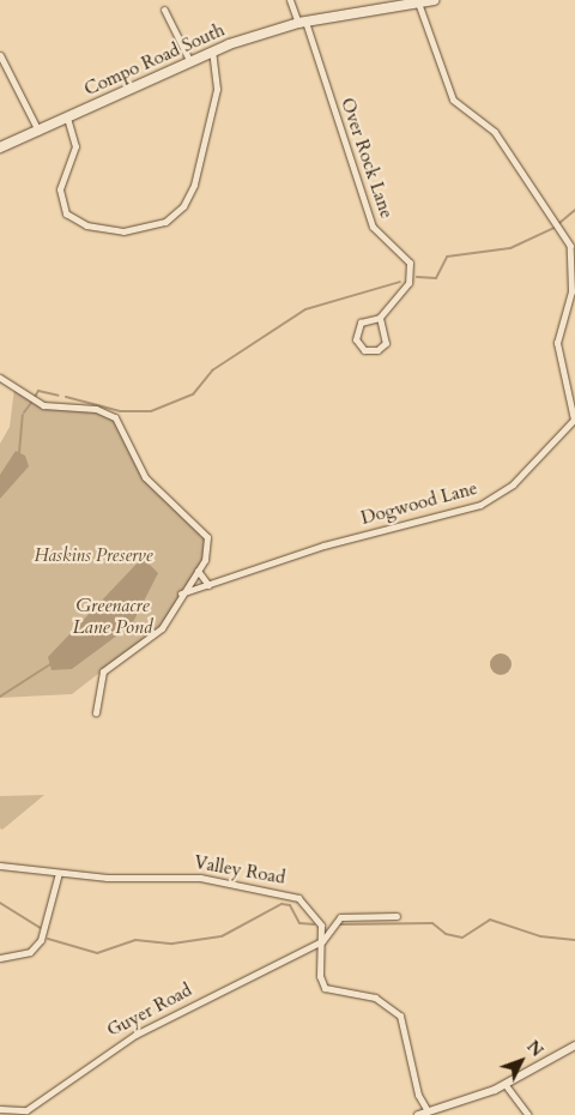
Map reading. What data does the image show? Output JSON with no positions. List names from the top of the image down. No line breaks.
{"streets":{"main road":["Compo Road South"],"street":["Over Rock Lane","Dogwood Lane","Valley Road","Guyer Road"]},"crossings":[["Compo Road South","Over Rock Lane"],["Compo Road South","Dogwood Lane"],["Valley Road","Guyer Road"]],"water":["Greenacre Lane Pond"],"parks":["Haskins Preserve"],"north":"top right"}
